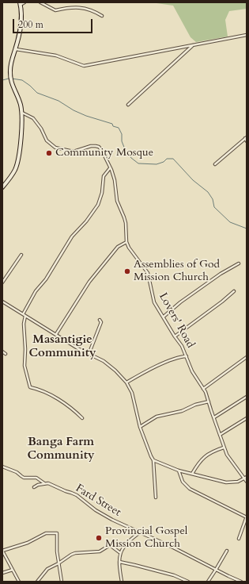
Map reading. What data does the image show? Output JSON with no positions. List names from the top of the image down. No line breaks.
{"streets":{"street":["Lovers' Road","Fard Street"]},"districts":["Masantigie Community","Banga Farm Community"],"places":["Community Mosque","Assemblies of God Mission Church","Provincial Gospel Mission Church"],"scale_bar":"200 m"}
